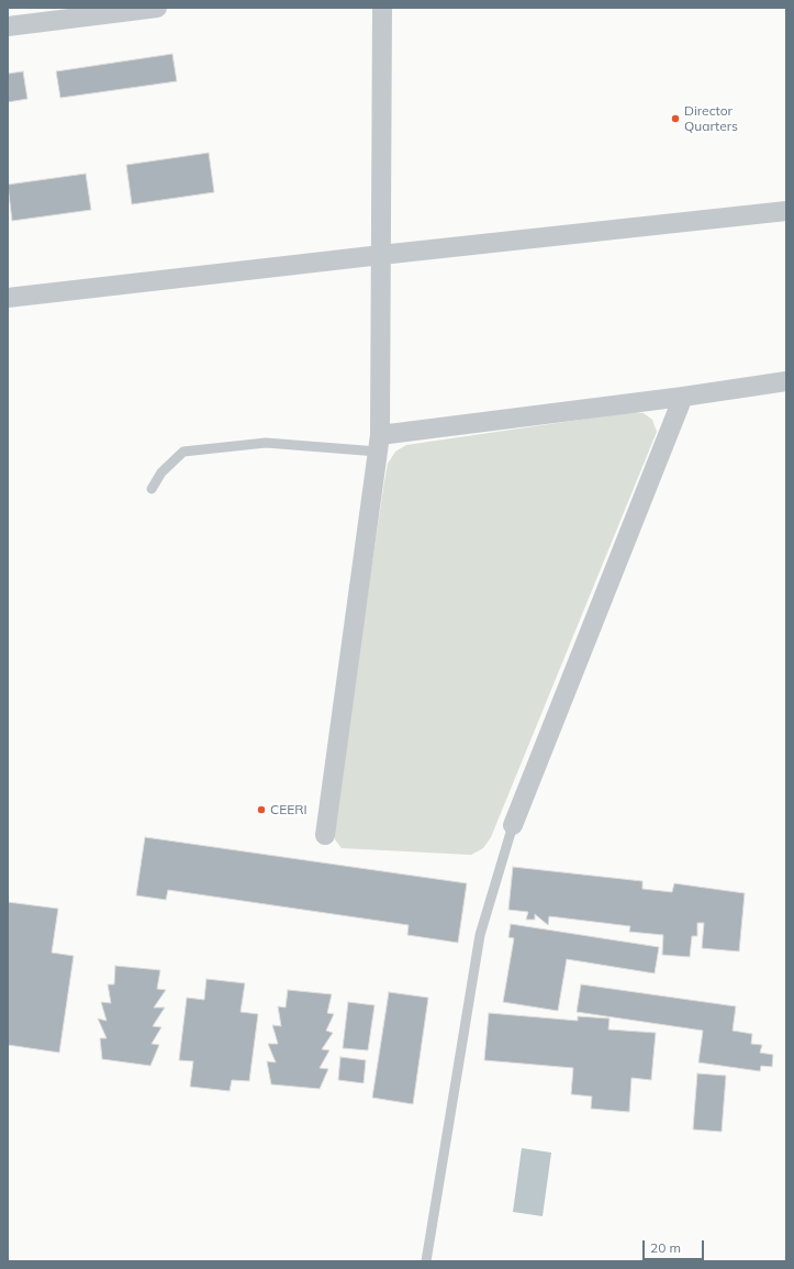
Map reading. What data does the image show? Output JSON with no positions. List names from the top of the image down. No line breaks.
{"places":["Director Quarters","CEERI"],"scale_bar":"20 m"}
